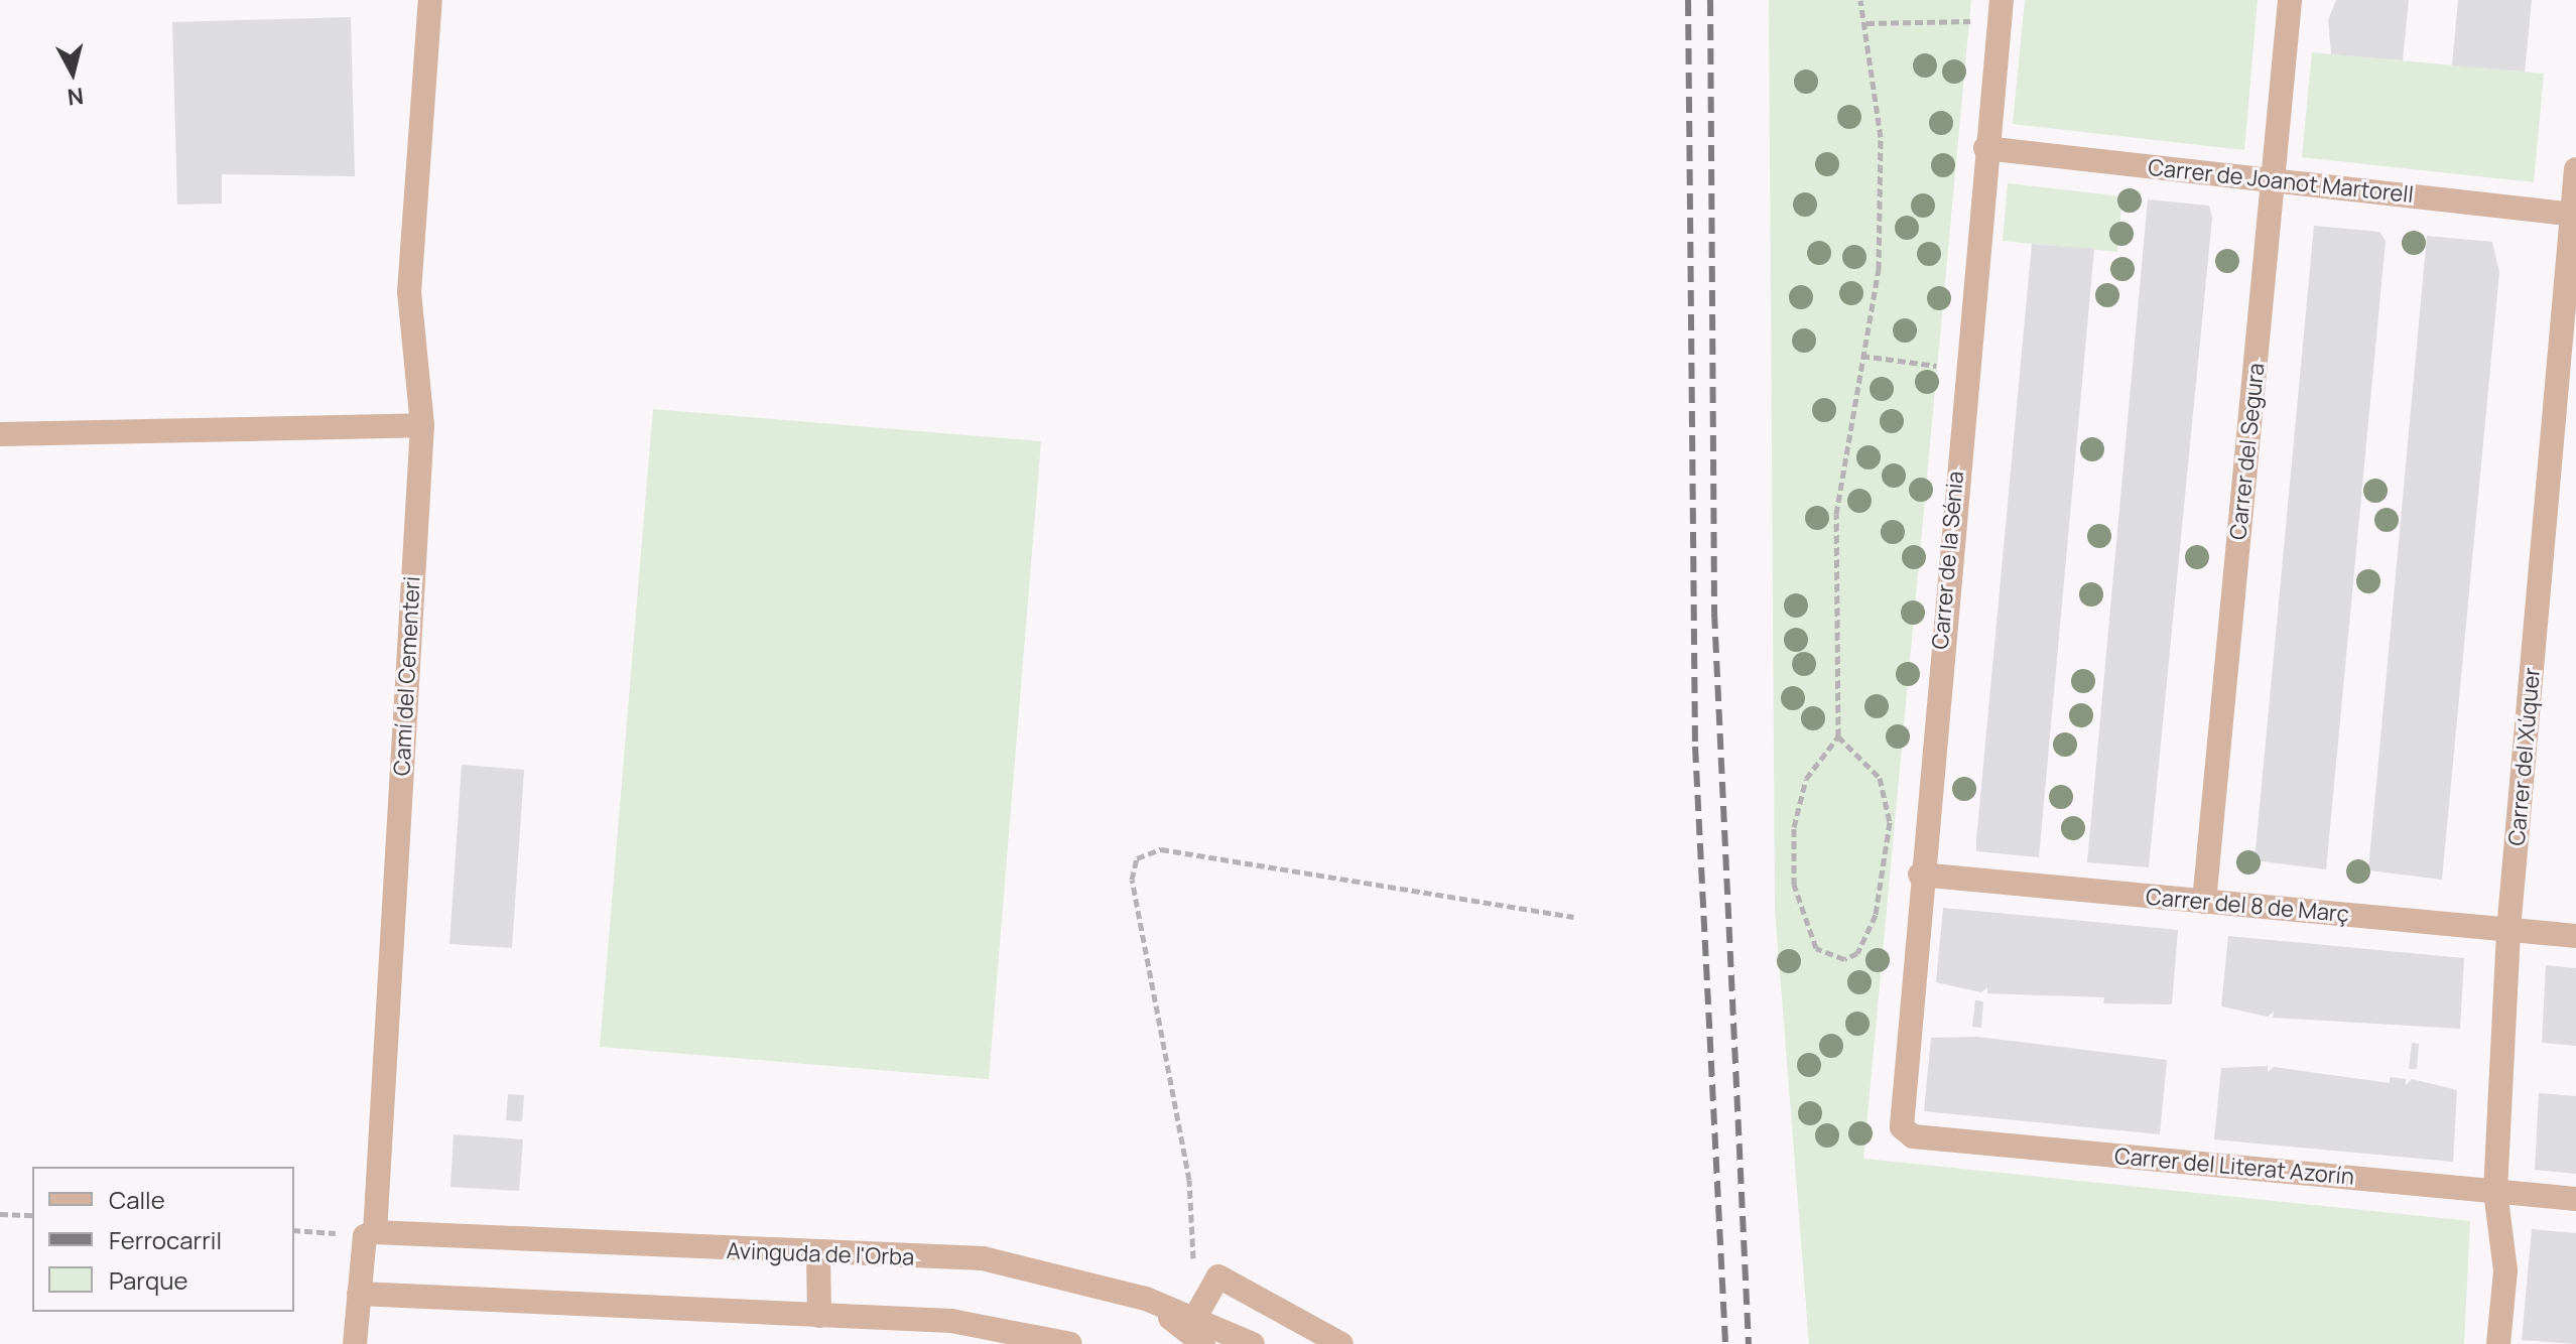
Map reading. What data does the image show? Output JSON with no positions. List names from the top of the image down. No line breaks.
{"streets":{"street":["Carrer de Joanot Martorell","Carrer del Segura","Carrer de la Sénia","Camí del Cementeri","Carrer del Xúquer","Carrer del 8 de Març","Carrer del Literat Azorín","Avinguda de l'Orba"]},"crossings":[["Carrer de Joanot Martorell","Carrer del Segura"],["Carrer de Joanot Martorell","Carrer de la Sénia"],["Carrer de Joanot Martorell","Carrer del Xúquer"],["Carrer del Segura","Carrer del 8 de Març"],["Carrer de la Sénia","Carrer del 8 de Març"],["Carrer de la Sénia","Carrer del Literat Azorín"],["Camí del Cementeri","Avinguda de l'Orba"],["Carrer del Xúquer","Carrer del 8 de Març"],["Carrer del Xúquer","Carrer del Literat Azorín"]],"legend":["Calle","Ferrocarril","Parque"],"north":"bottom"}
